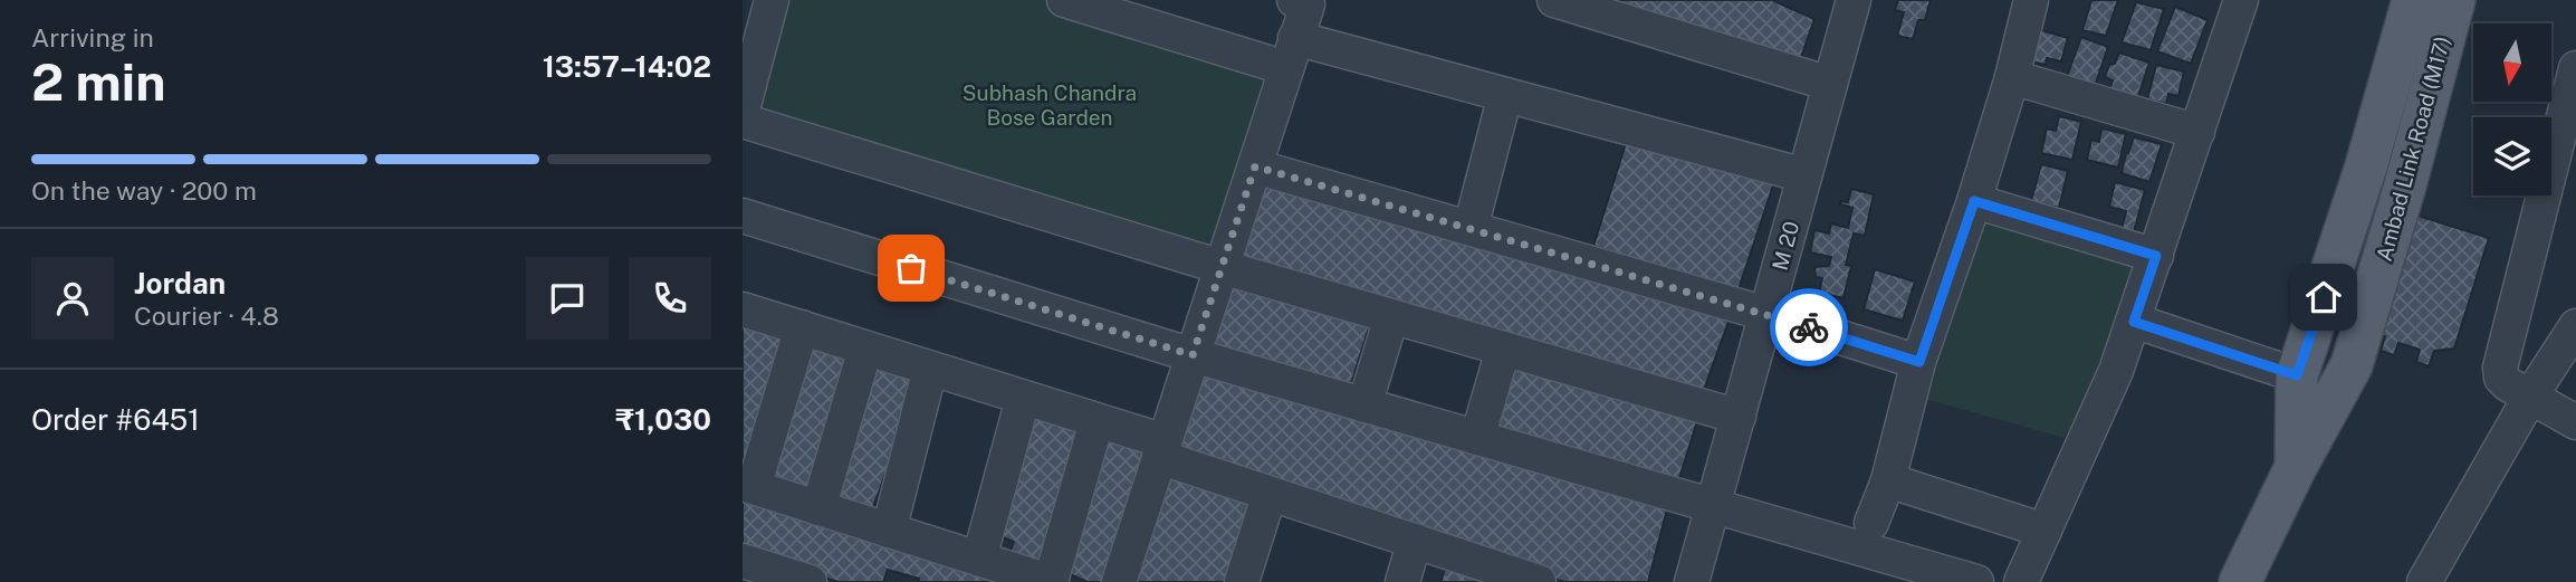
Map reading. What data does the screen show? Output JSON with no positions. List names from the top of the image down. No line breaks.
{"streets":{"main road":["Ambad Link Road (M17)"],"street":["M 20"]},"parks":["Subhash Chandra Bose Garden"],"north":"bottom","page":{"heading":["2 min","Arriving in","13:57–14:02"],"panel":["Jordan","Courier · 4.8","Order #6451","₹1,030"],"bar":"On the way · 200 m"}}
